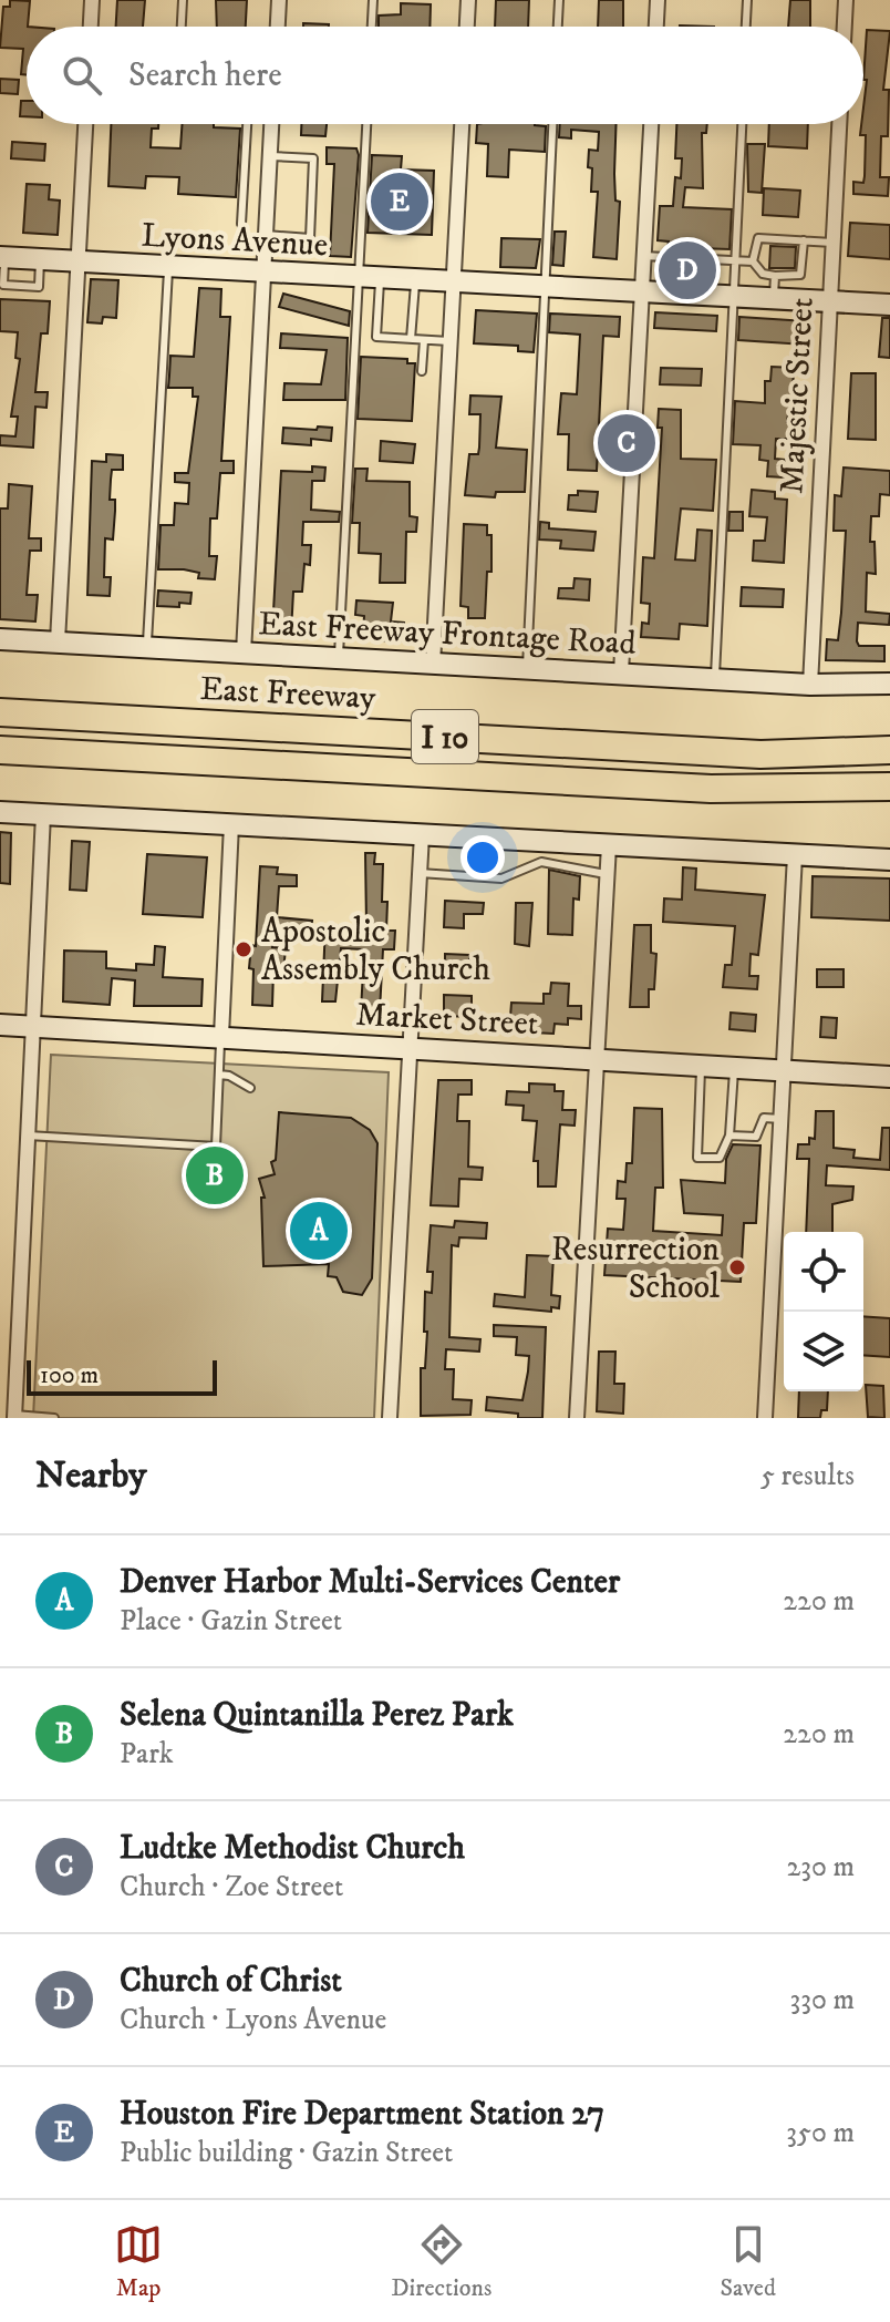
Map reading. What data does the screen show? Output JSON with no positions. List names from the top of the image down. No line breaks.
{"streets":{"highway":["East Freeway","I 10"],"street":["Lyons Avenue","Majestic Street","East Freeway Frontage Road","Market Street"]},"crossings":[["Lyons Avenue","Majestic Street"],["Majestic Street","East Freeway Frontage Road"]],"places":["Apostolic Assembly Church","Resurrection School"],"scale_bar":"100 m","page":{"search":"Search here","pins":["E","D","C","B","A"],"scale":"100 m","heading":["Nearby","5 results"],"list":[{"mark":"A","name":"Denver Harbor Multi-Services Center","note":"Place · Gazin Street","value":"220 m"},{"mark":"B","name":"Selena Quintanilla Perez Park","note":"Park","value":"220 m"},{"mark":"C","name":"Ludtke Methodist Church","note":"Church · Zoe Street","value":"230 m"},{"mark":"D","name":"Church of Christ","note":"Church · Lyons Avenue","value":"330 m"},{"mark":"E","name":"Houston Fire Department Station 27","note":"Public building · Gazin Street","value":"350 m"}],"nav":["Map","Directions","Saved"]}}
